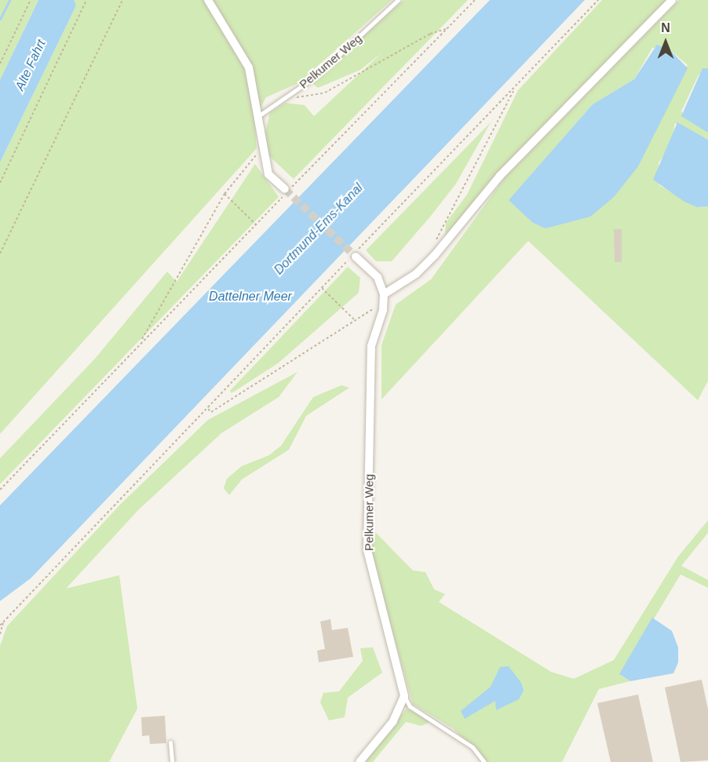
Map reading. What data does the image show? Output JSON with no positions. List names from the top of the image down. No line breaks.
{"streets":{"street":["Pelkumer Weg"]},"water":["Alte Fahrt","Dortmund-Ems-Kanal","Dattelner Meer"],"north":"top"}
